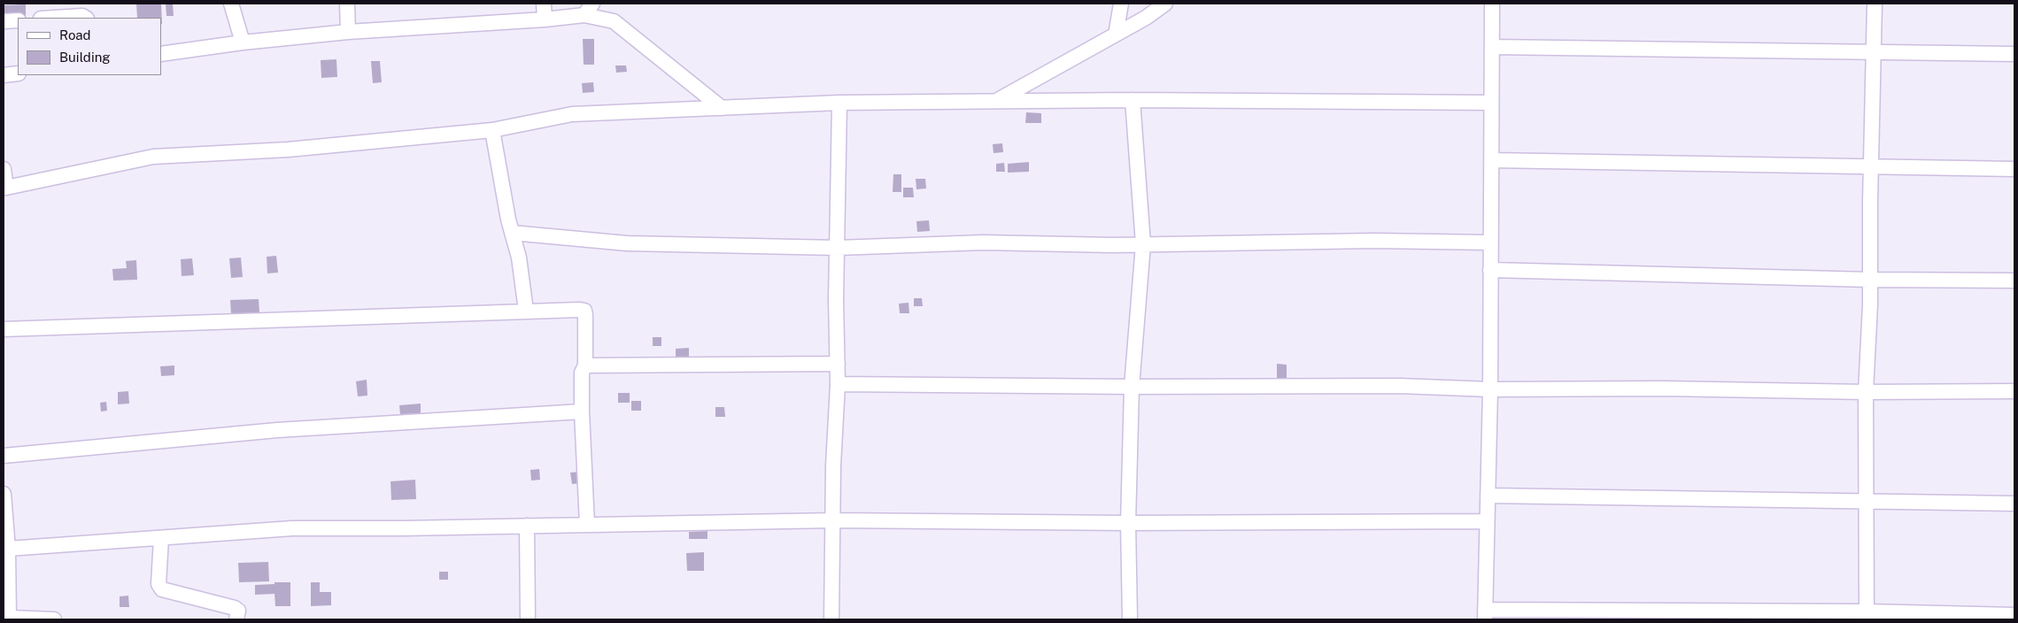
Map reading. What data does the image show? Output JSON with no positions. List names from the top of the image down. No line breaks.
{"legend":["Road","Building"]}
